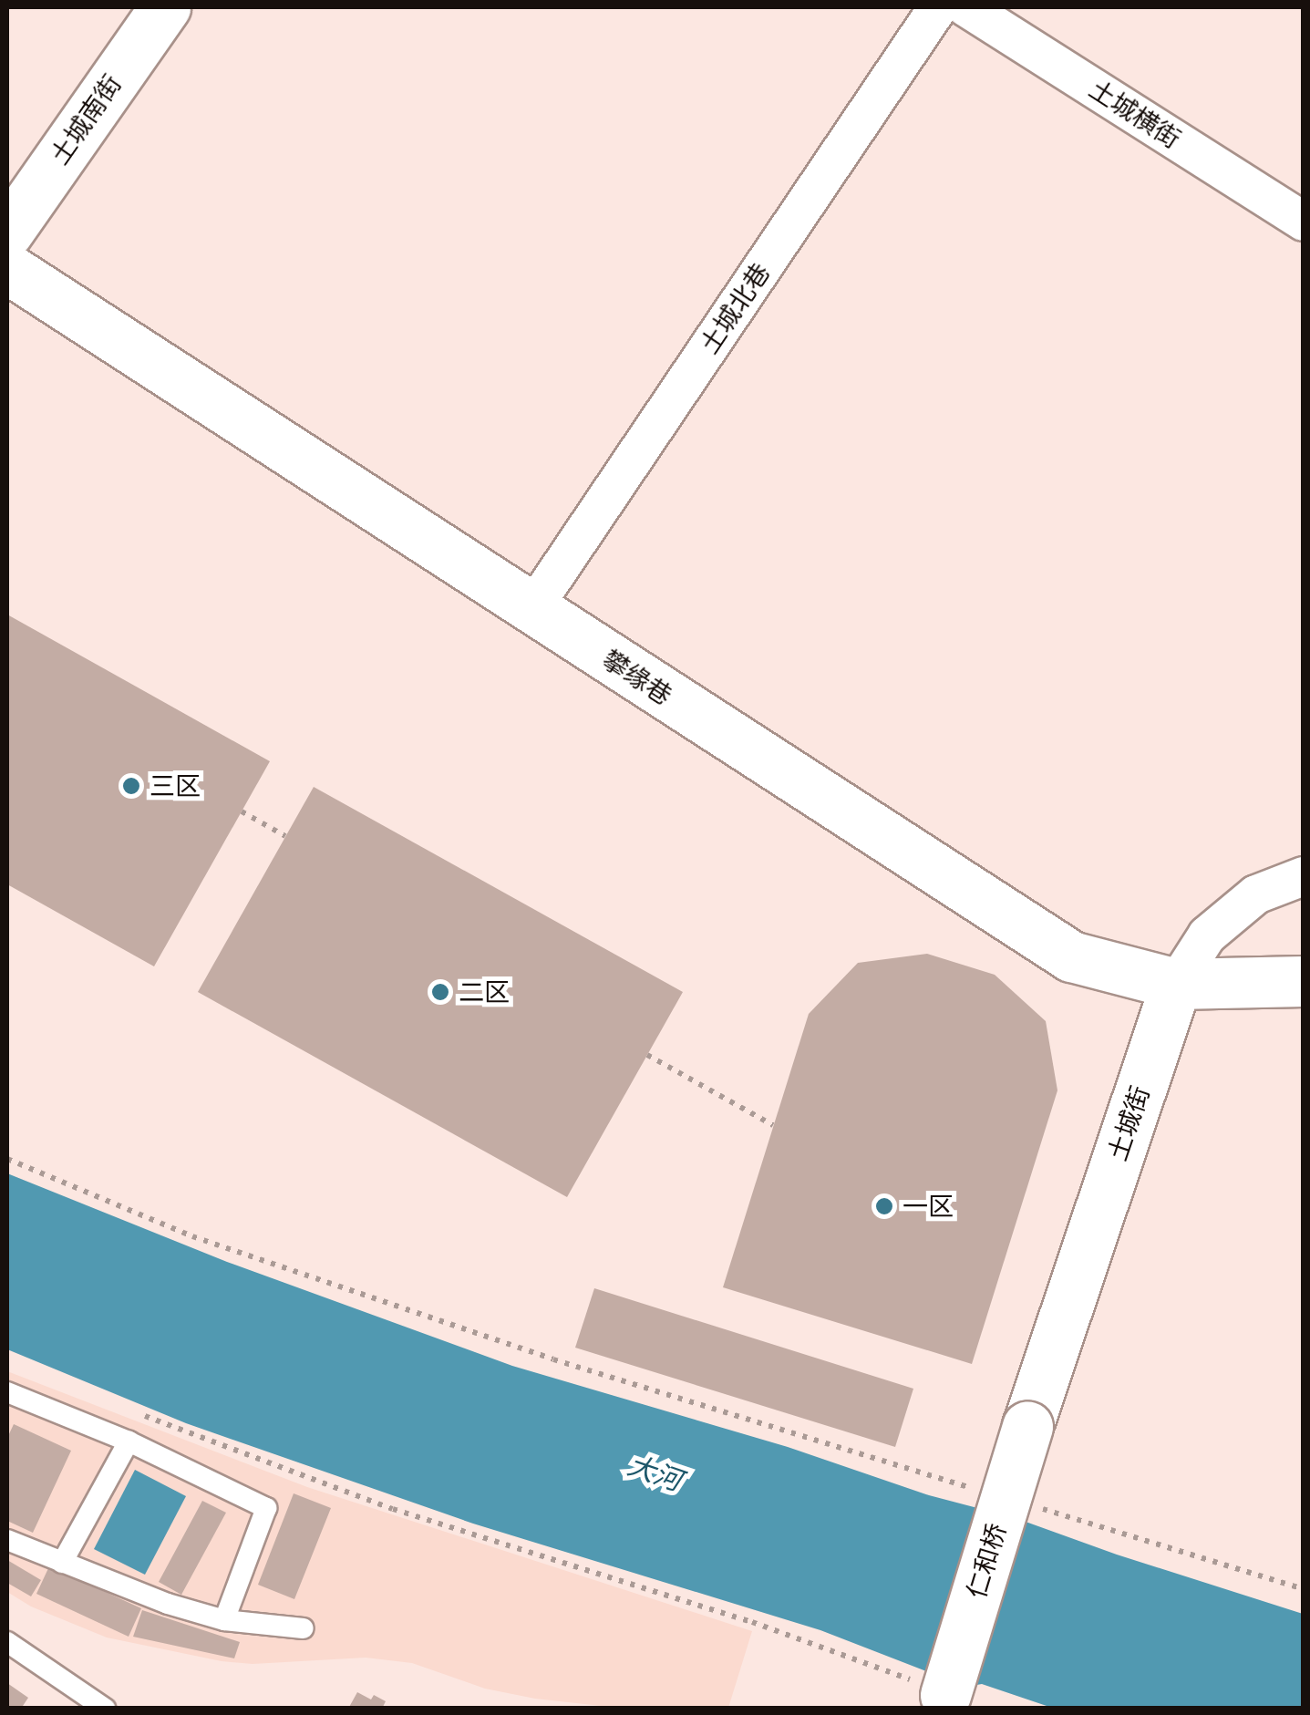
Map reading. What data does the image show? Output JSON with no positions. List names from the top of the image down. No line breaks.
{"streets":{"street":["土城横街","土城南街","土城北巷","攀缘巷","土城街","仁和桥"]},"crossings":[["土城北巷","攀缘巷"],["攀缘巷","土城街"],["土城街","仁和桥"]],"water":["大河"],"places":["三区","二区","一区"]}
